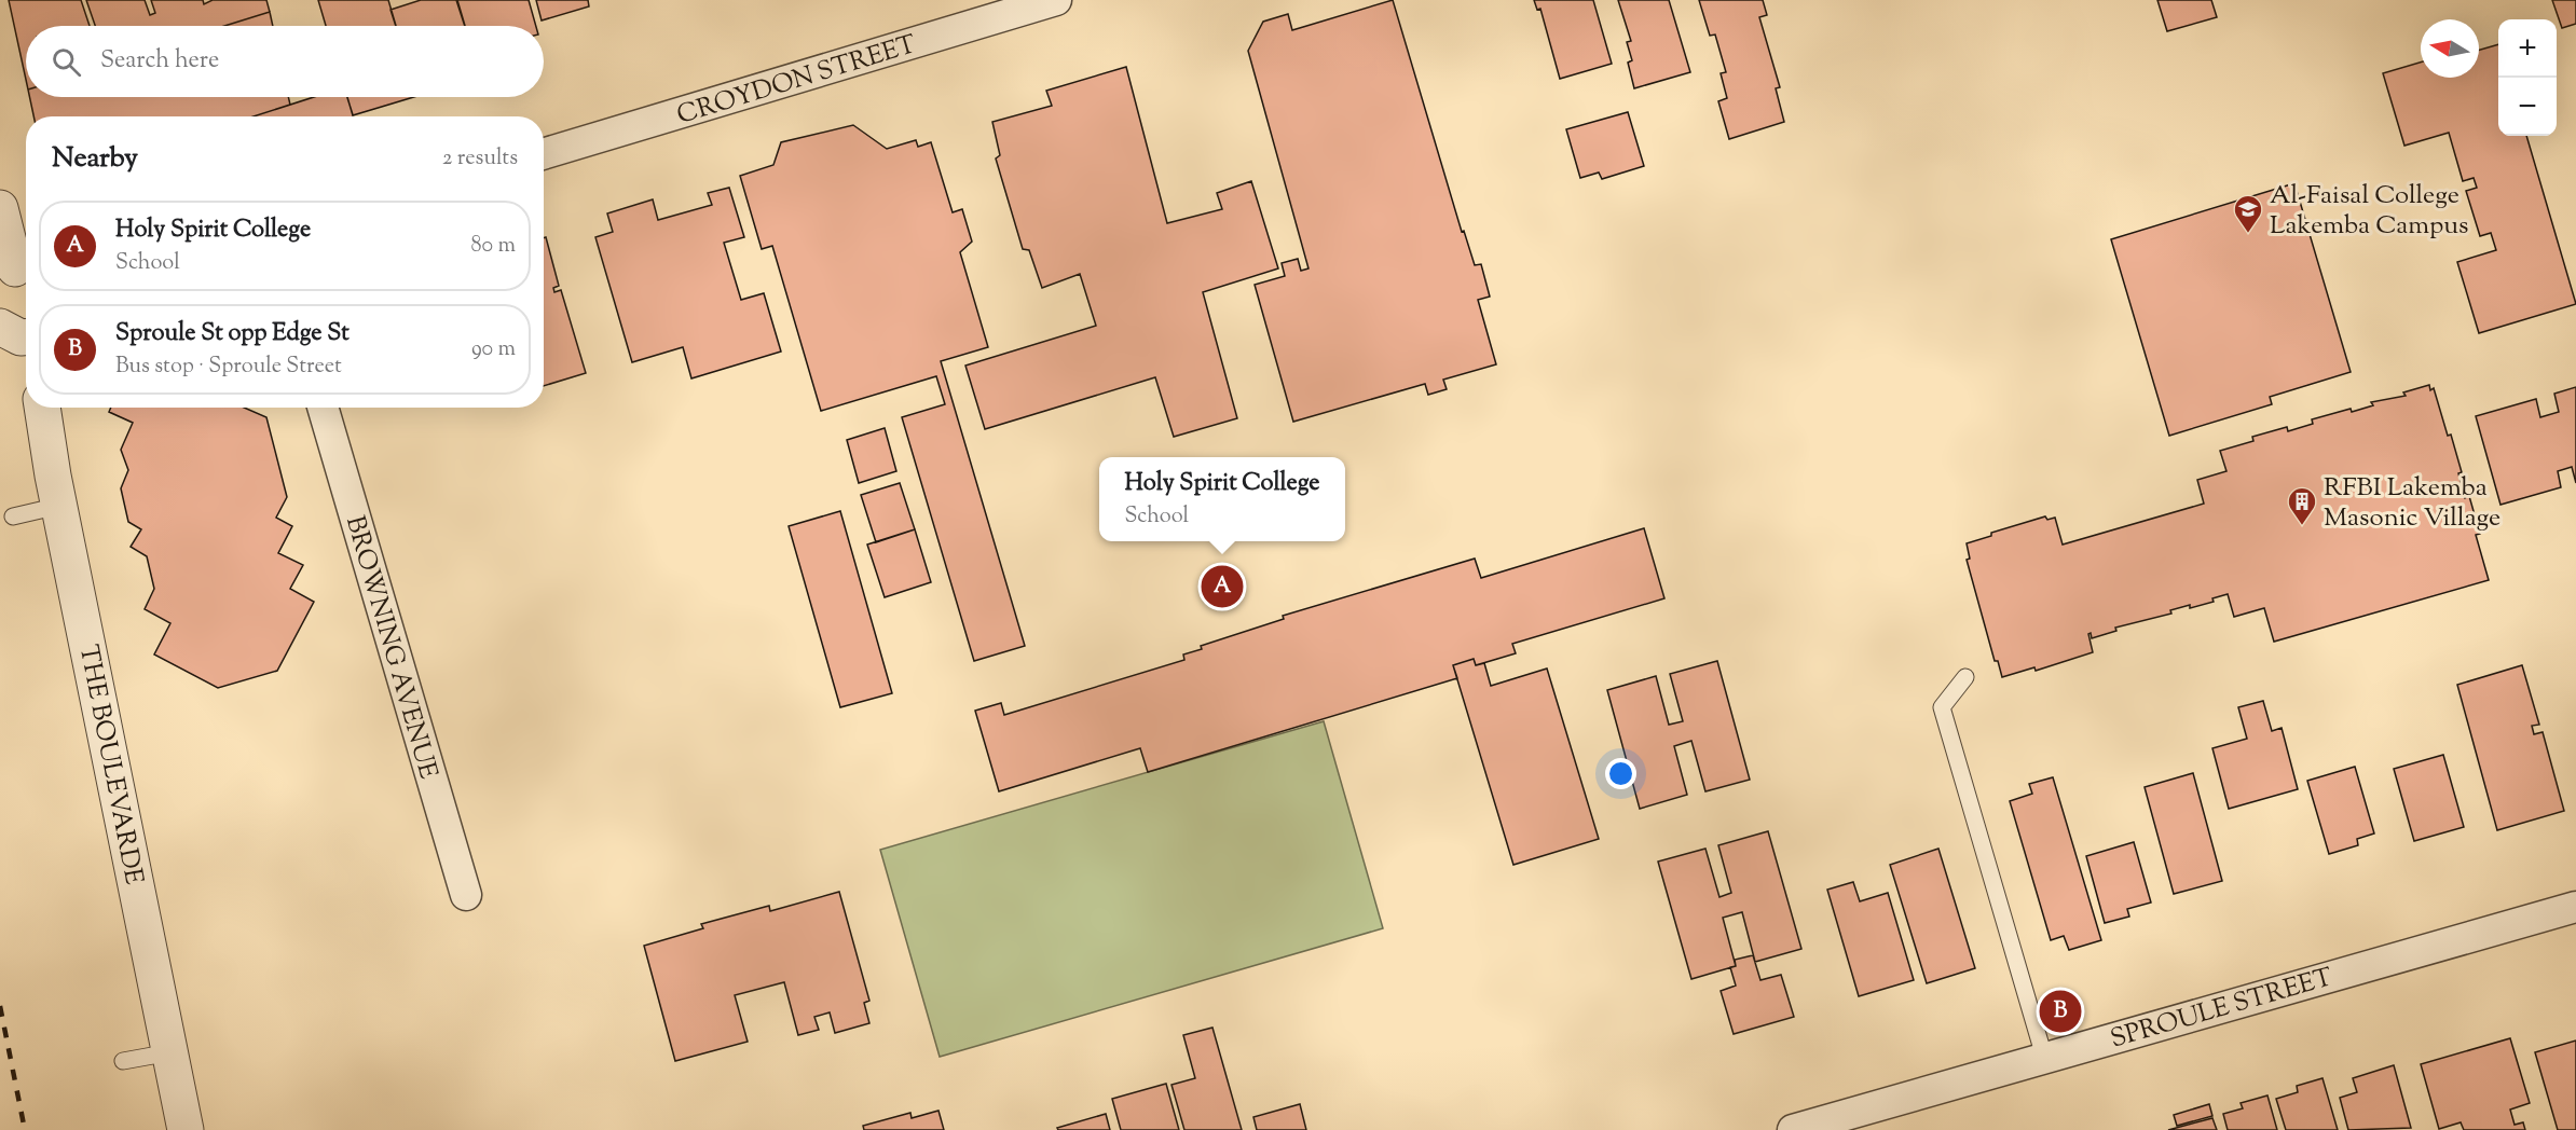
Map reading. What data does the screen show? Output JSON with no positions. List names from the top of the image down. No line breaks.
{"streets":{"street":["CROYDON STREET","BROWNING AVENUE","THE BOULEVARDE","SPROULE STREET"]},"places":{"school or university":["Al-Faisal College Lakemba Campus"],"building":["RFBI Lakemba Masonic Village"]},"north":"left","page":{"map_buttons":["+","−"],"search":"Search here","heading":["Nearby","2 results"],"list":[{"mark":"A","name":"Holy Spirit College","note":"School","value":"80 m"},{"mark":"B","name":"Sproule St opp Edge St","note":"Bus stop · Sproule Street","value":"90 m"}],"popup":["Holy Spirit College","School"],"pins":["A","B"]}}
